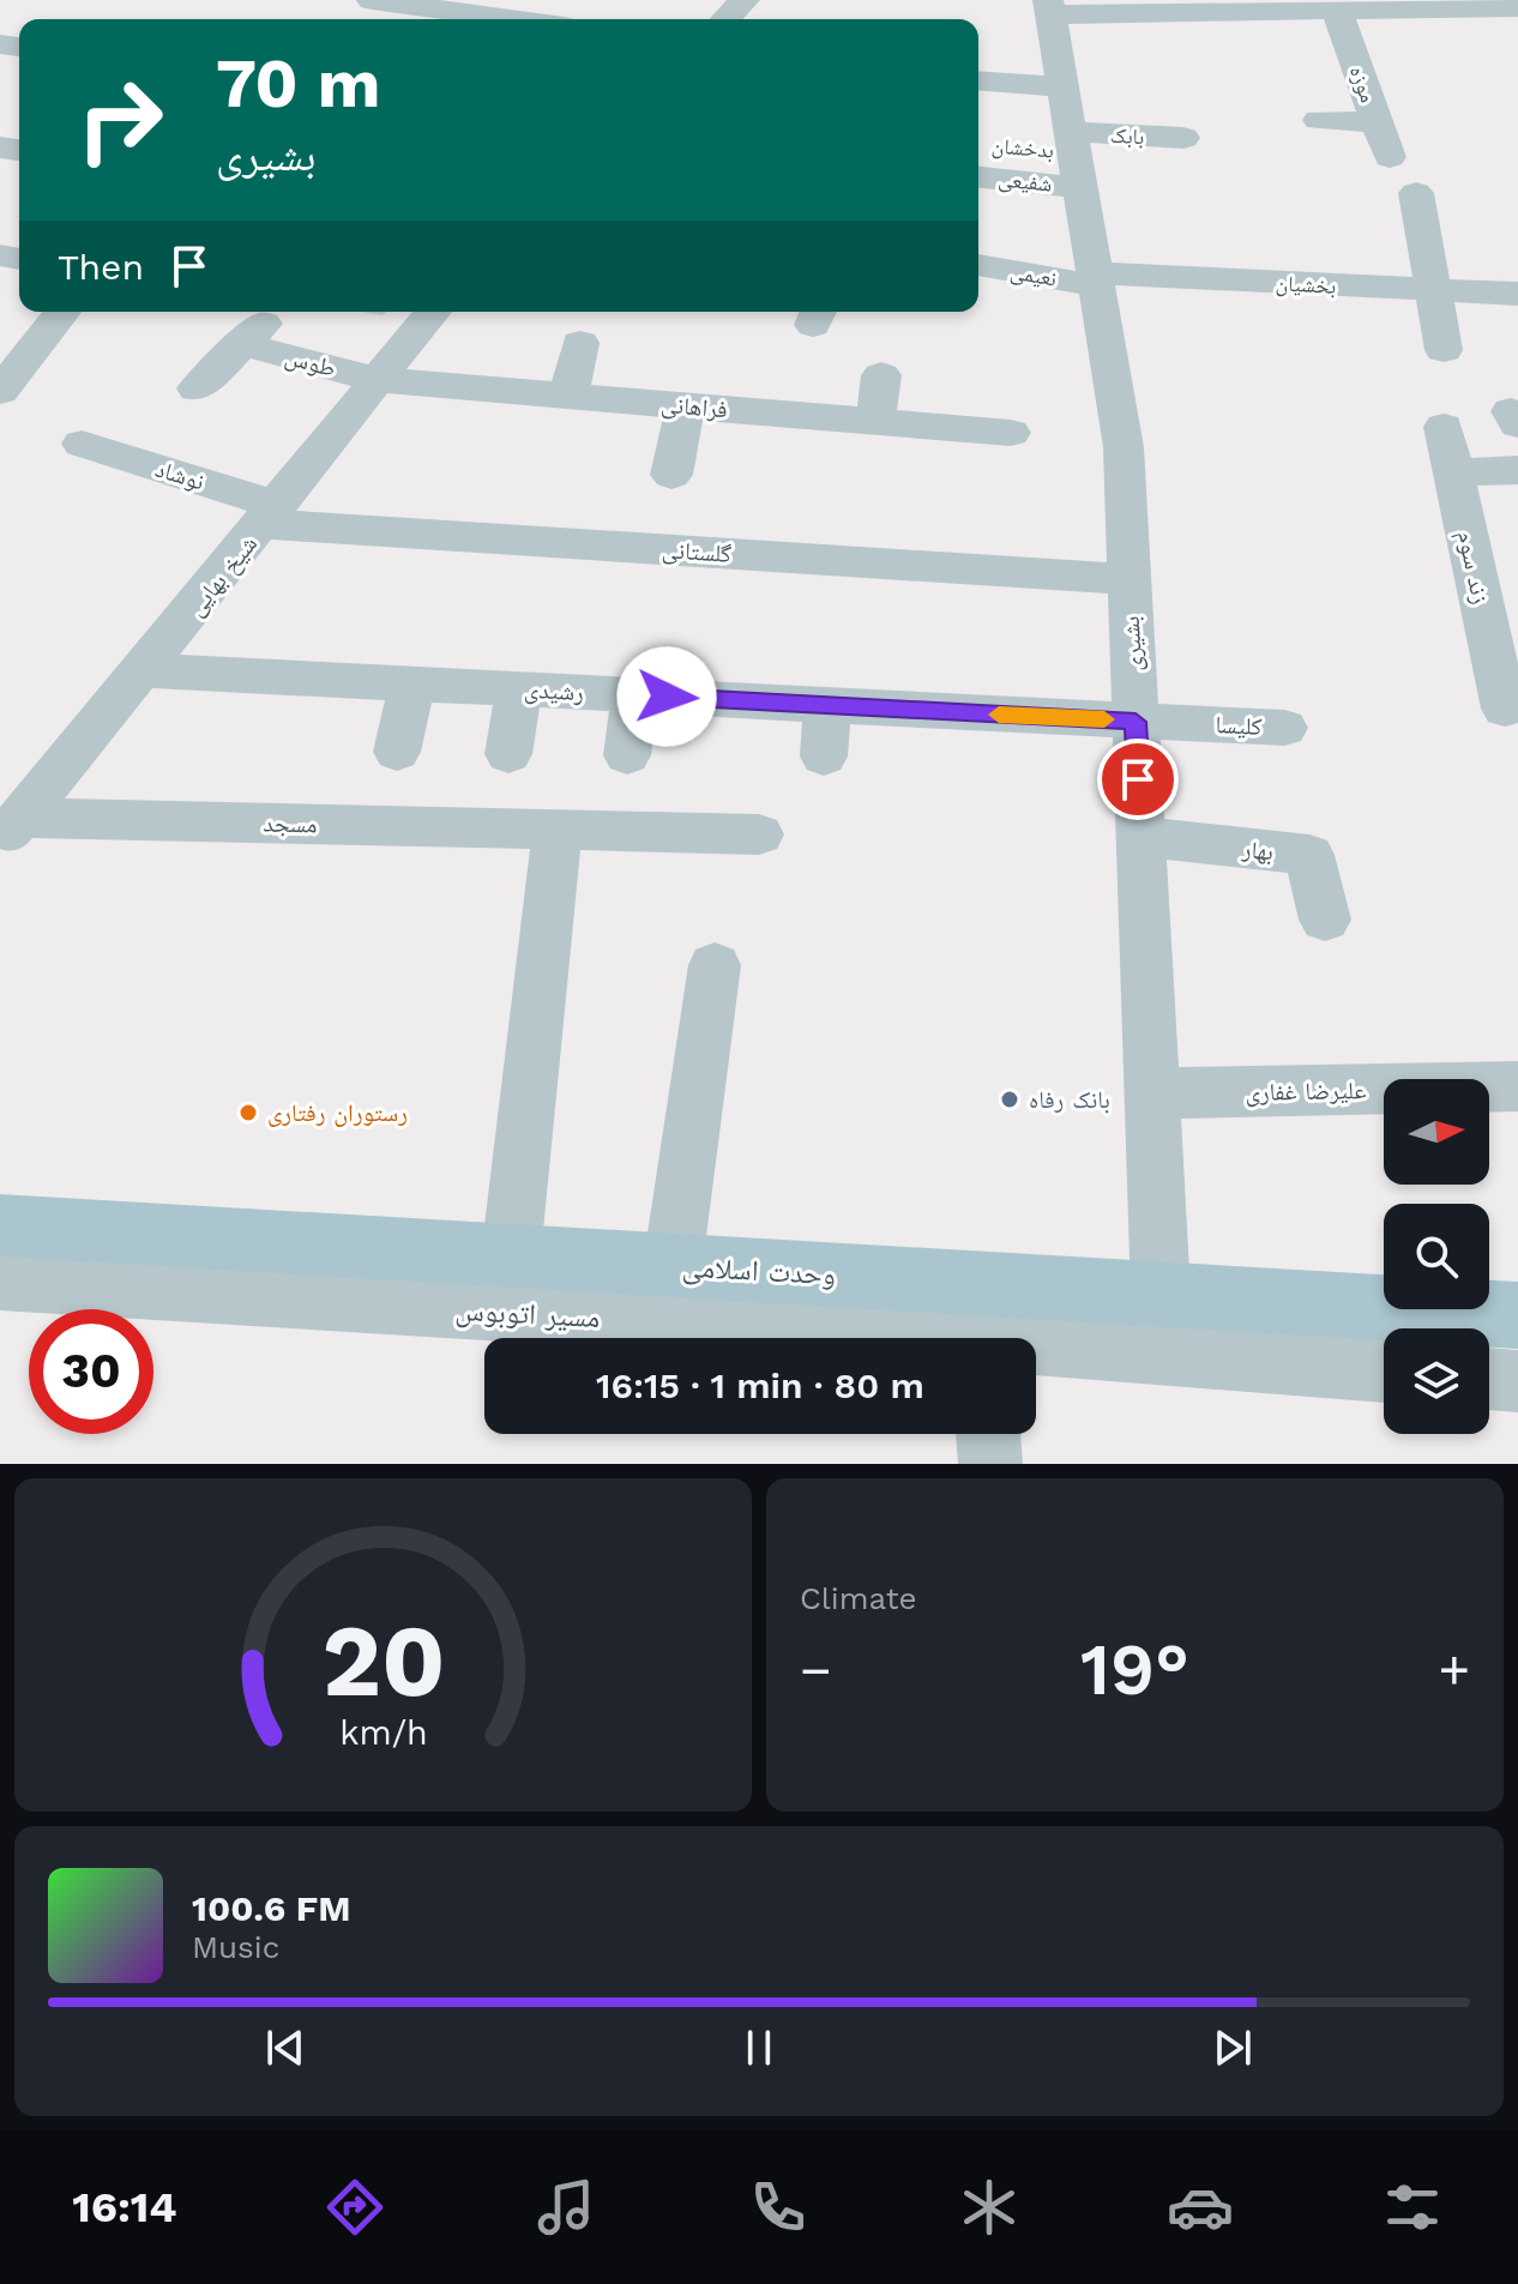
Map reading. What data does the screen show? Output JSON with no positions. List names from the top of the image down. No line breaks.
{"streets":{"main road":["وحدت اسلامی"],"street":["موزه","بابک","شفیعی","نعیمی","بخشیان","طوس","فراهانی","نوشاد","گلستانی","زند سوم","شیخ بهایی","بشیری","رشیدی","کلیسا","مسجد","بهار","علیرضا غفاری","مسیر اتوبوس"]},"crossings":[["بابک","شفیعی"],["بابک","بشیری"],["شفیعی","بشیری"],["نعیمی","بخشیان"],["نعیمی","بشیری"],["بخشیان","بشیری"],["طوس","فراهانی"],["طوس","شیخ بهایی"],["فراهانی","شیخ بهایی"],["نوشاد","گلستانی"],["نوشاد","شیخ بهایی"],["گلستانی","شیخ بهایی"],["گلستانی","بشیری"],["شیخ بهایی","رشیدی"],["شیخ بهایی","مسجد"],["بشیری","رشیدی"],["بشیری","کلیسا"],["بشیری","بهار"],["بشیری","علیرضا غفاری"],["بشیری","وحدت اسلامی"],["رشیدی","کلیسا"],["وحدت اسلامی","مسیر اتوبوس"]],"places":["بانک رفاه","رستوران رفتاری"],"north":"right","page":{"turn":["70 m","بشیری"],"then":"Then","limit":"30","trip":"16:15 · 1 min · 80 m","tile":"Climate","heat":["−","19°","+"],"song":["100.6 FM","Music"],"tabs":"16:14","gauge":["20","km/h"]}}
